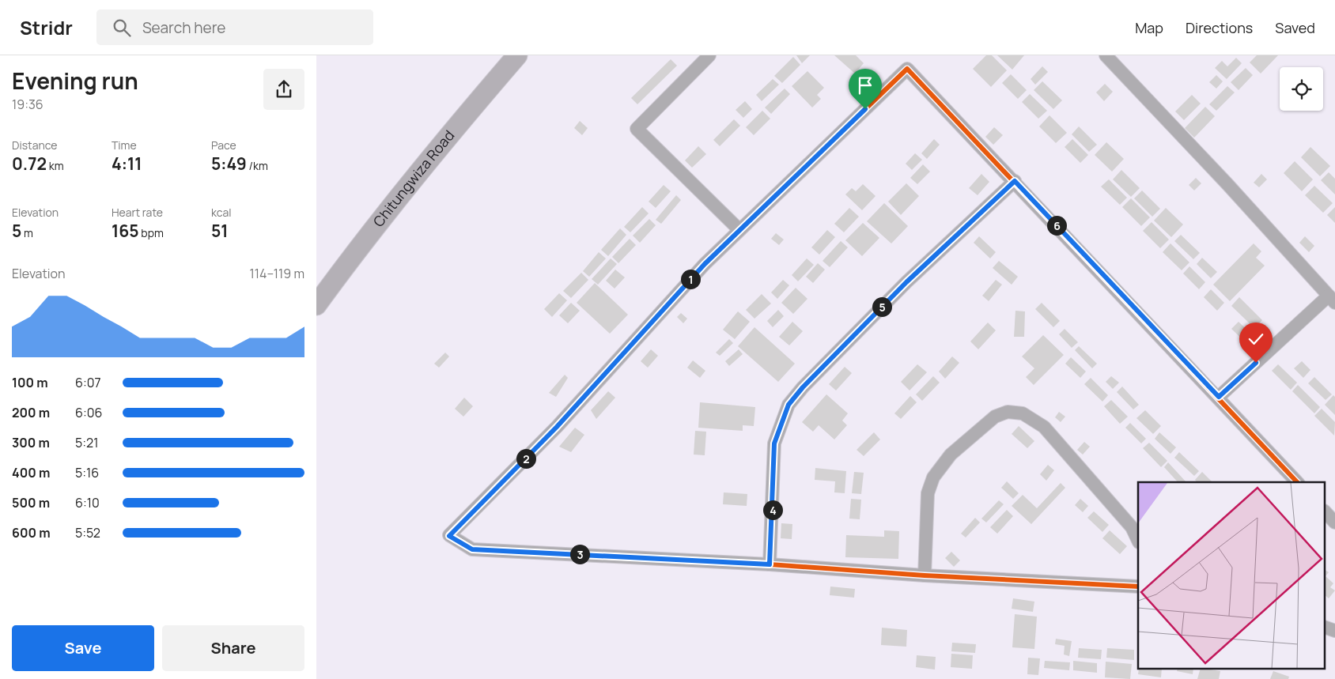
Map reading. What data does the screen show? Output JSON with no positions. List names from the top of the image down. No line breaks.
{"streets":{"main road":["Chitungwiza Road"]},"page":{"header":"Stridr","search":"Search here","nav":["Map","Directions","Saved"],"heading":["Evening run","19:36"],"stats":[["Distance","0.72 km"],["Time","4:11"],["Pace","5:49 /km"],["Elevation","5 m"],["Heart rate","165 bpm"],["kcal","51"]],"pins":["6","1","5","2","4","3"],"chart":["Elevation","114–119 m"],"list":[{"name":"100 m","note":"6:07"},{"name":"200 m","note":"6:06"},{"name":"300 m","note":"5:21"},{"name":"400 m","note":"5:16"},{"name":"500 m","note":"6:10"},{"name":"600 m","note":"5:52"}],"buttons":["Save","Share"]}}
